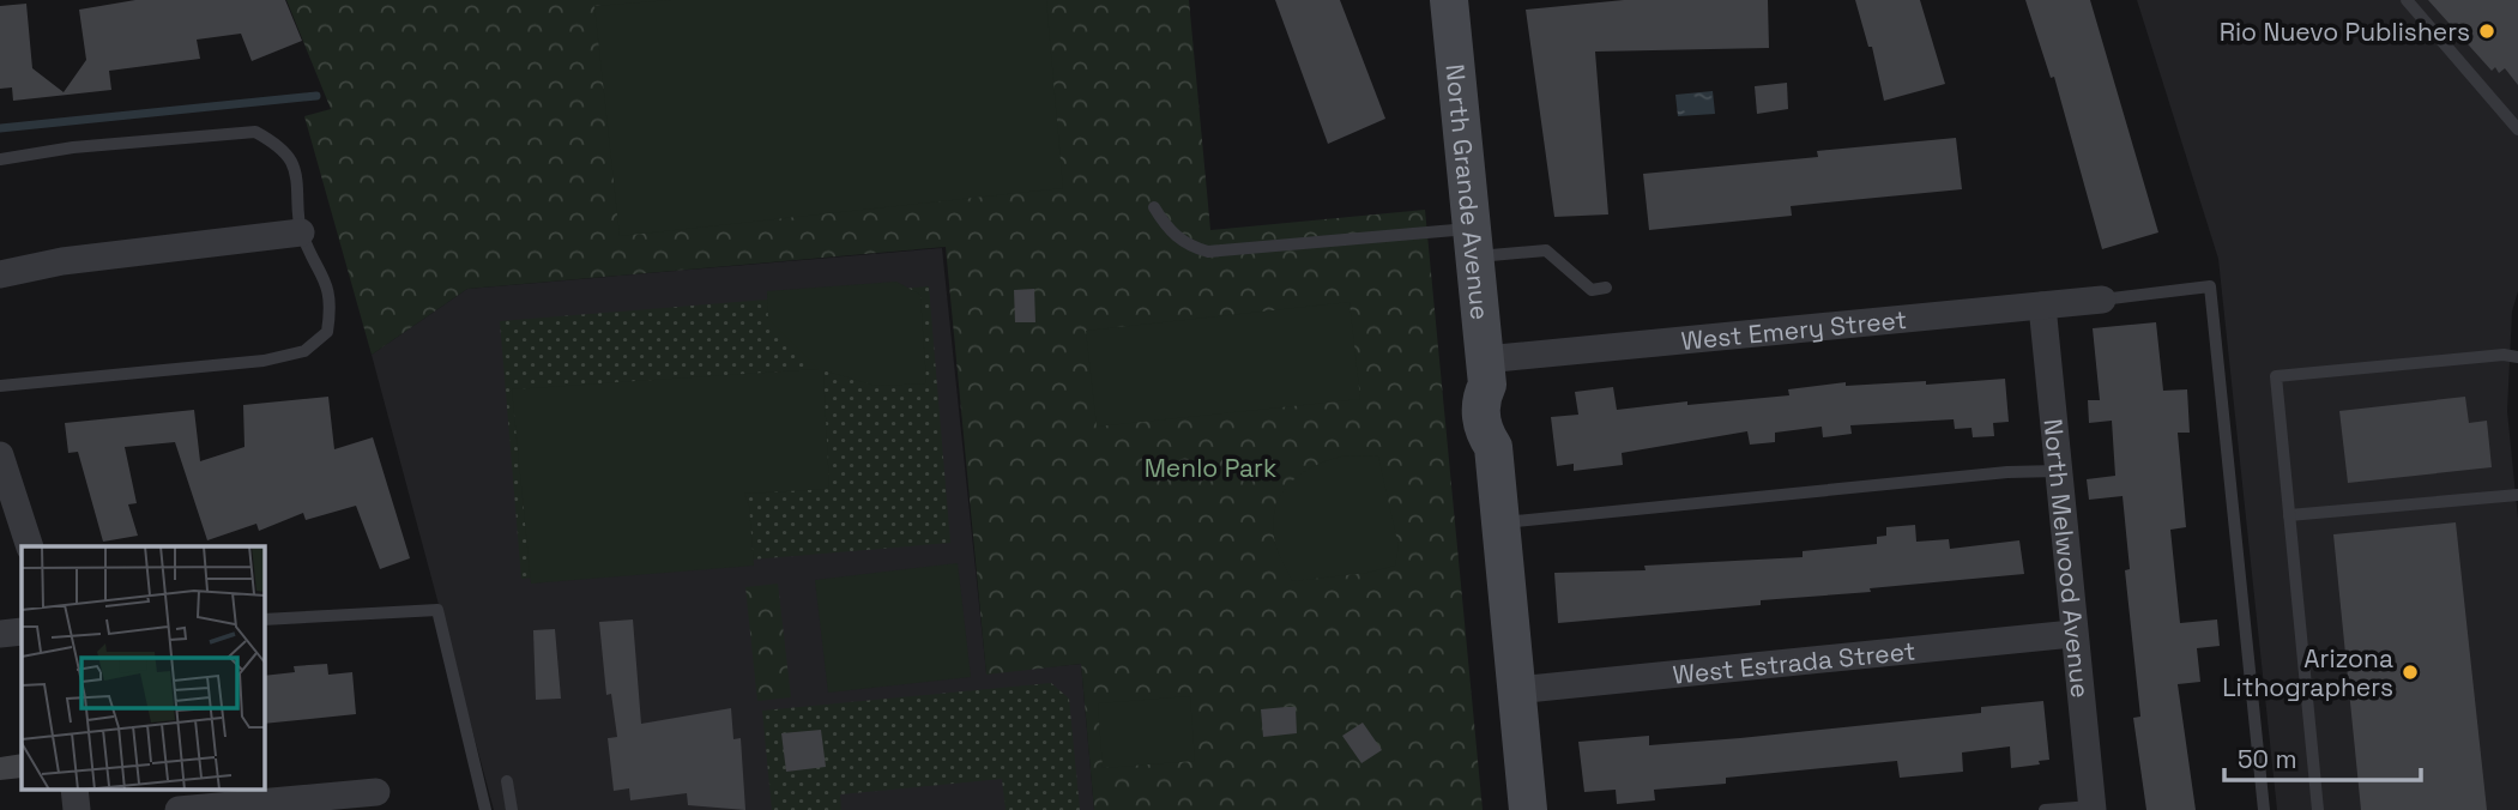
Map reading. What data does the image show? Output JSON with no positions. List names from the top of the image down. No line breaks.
{"streets":{"main road":["North Grande Avenue"],"street":["West Emery Street","North Melwood Avenue","West Estrada Street"]},"crossings":[["North Grande Avenue","West Emery Street"],["North Grande Avenue","West Estrada Street"],["West Emery Street","North Melwood Avenue"],["North Melwood Avenue","West Estrada Street"]],"parks":["Menlo Park"],"places":["Rio Nuevo Publishers","Arizona Lithographers"],"scale_bar":"50 m"}
